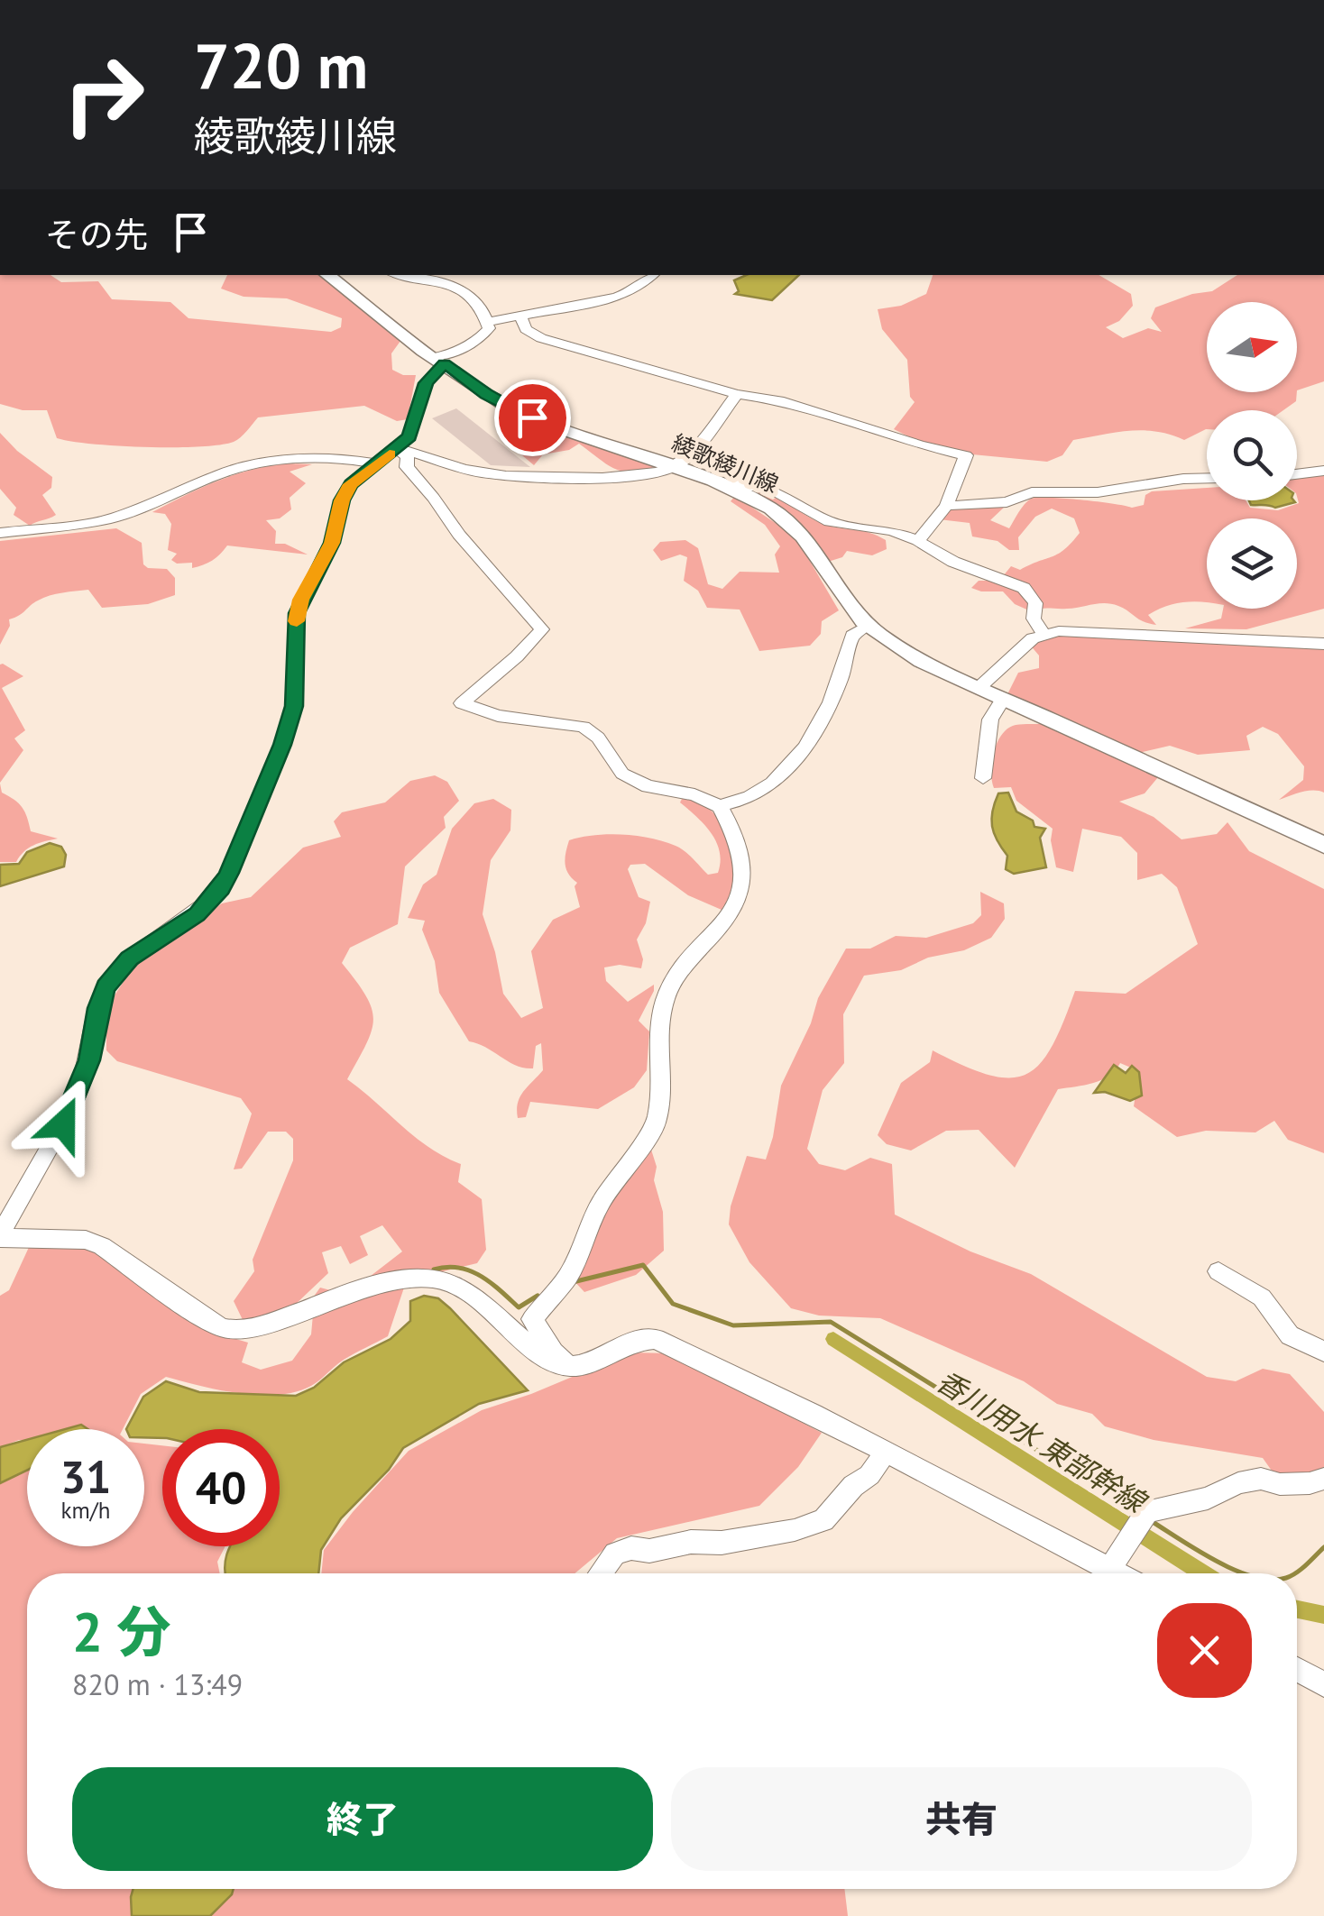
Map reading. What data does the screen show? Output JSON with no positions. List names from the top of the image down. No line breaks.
{"streets":{"main road":["綾歌綾川線"]},"water":["香川用水 東部幹線"],"north":"right","page":{"turn":["720 m","綾歌綾川線"],"then":"その先","speed":"31 km/h","limit":"40","heading":["2 分","820 m · 13:49"],"buttons":["終了","共有"]}}
